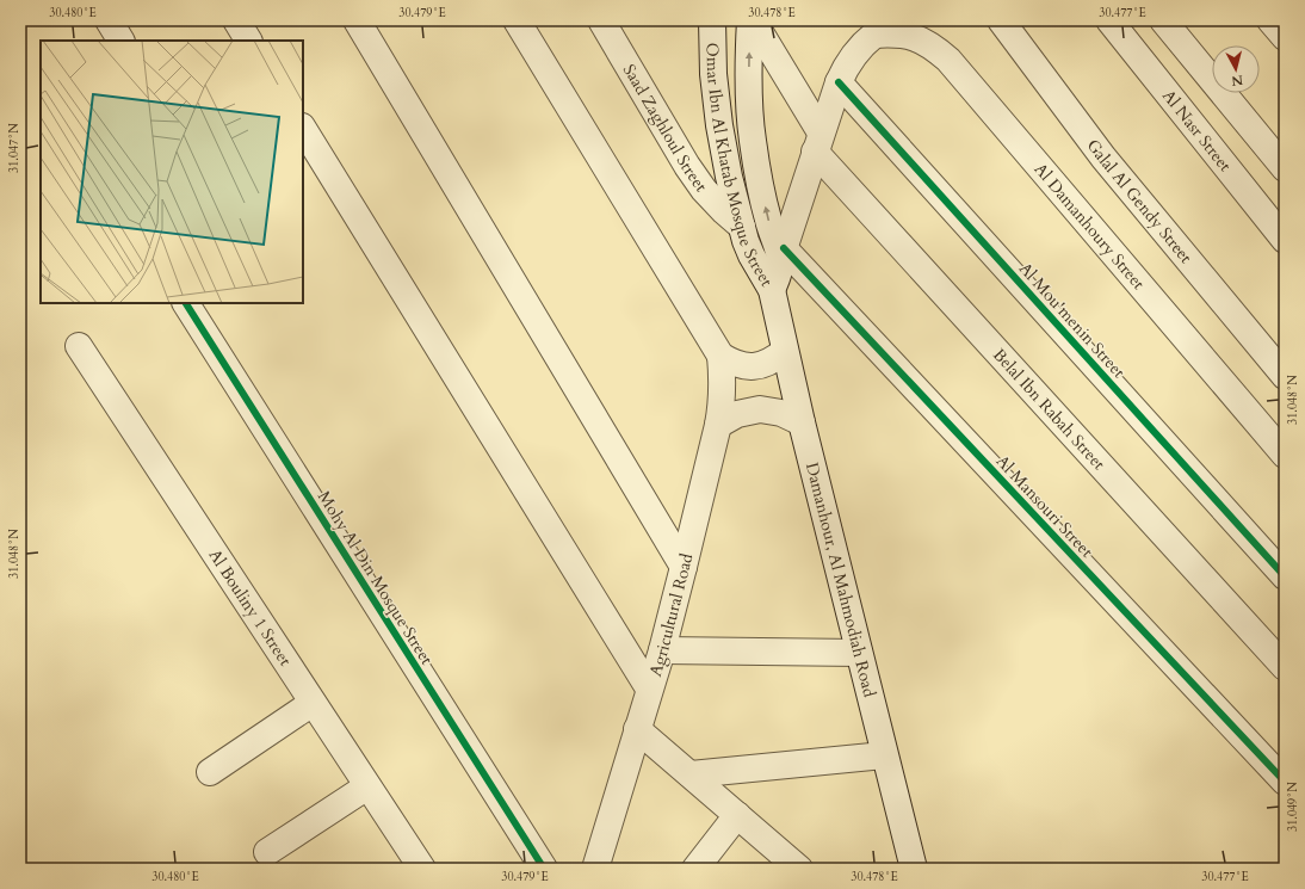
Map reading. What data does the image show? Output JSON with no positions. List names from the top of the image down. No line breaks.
{"streets":{"street":["Saad Zaghloul Street","Al Nasr Street","Omar Ibn Al Khatab Mosque Street","Galal Al Gendy Street","Al Damanhoury Street","Al Mou'menin Street","Belal Ibn Rabah Street","Al Mansouri Street","Mohy Al Din Mosque Street","Damanhour, Al Mahmodiah Road","Al Bouliny 1 Street","Agricultural Road"]},"crossings":[["Saad Zaghloul Street","Omar Ibn Al Khatab Mosque Street"],["Omar Ibn Al Khatab Mosque Street","Belal Ibn Rabah Street"],["Omar Ibn Al Khatab Mosque Street","Al Mansouri Street"],["Omar Ibn Al Khatab Mosque Street","Damanhour, Al Mahmodiah Road"]],"north":"bottom","coordinates":["30.480°E","30.479°E","30.478°E","30.477°E","31.047°N","31.048°N","31.049°N"]}
